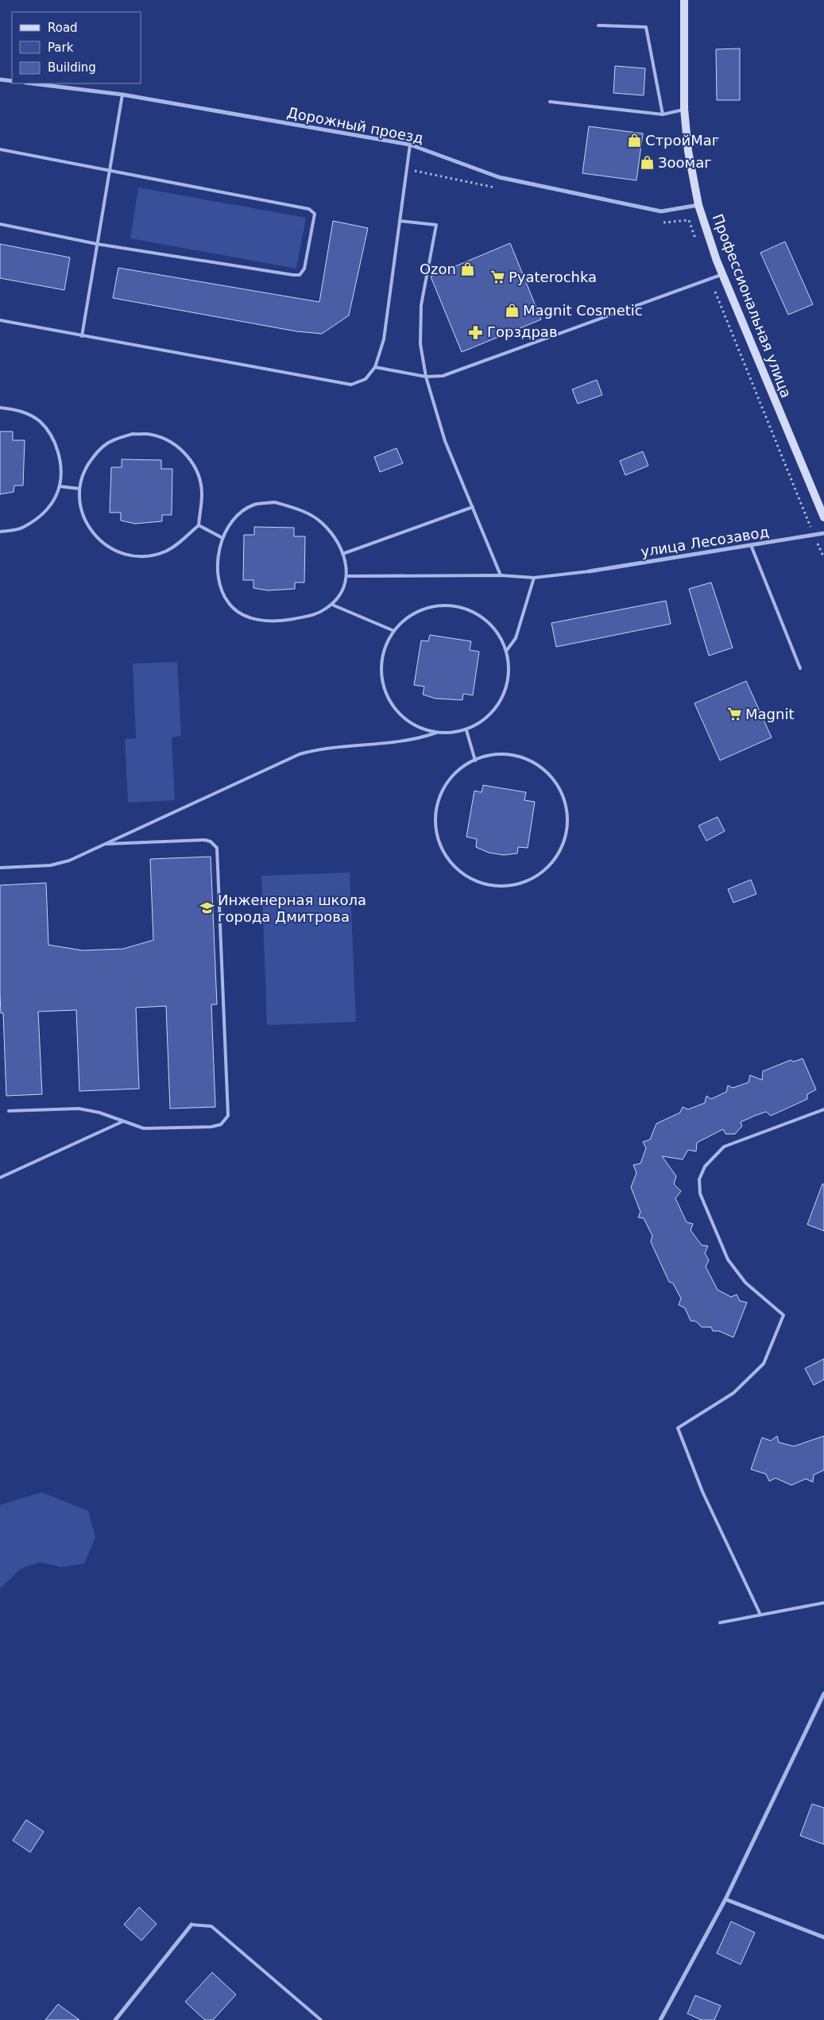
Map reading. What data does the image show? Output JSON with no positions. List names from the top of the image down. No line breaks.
{"streets":{"main road":["Профессиональная улица"],"street":["Дорожный проезд","улица Лесозавод"]},"crossings":[["Дорожный проезд","Профессиональная улица"]],"places":{"shop":["СтройМаг","Зоомаг","Ozon","Magnit Cosmetic"],"supermarket":["Pyaterochka","Magnit"],"pharmacy":["Горздрав"],"school or university":["Инженерная школа города Дмитрова"]},"legend":["Road","Park","Building"]}
